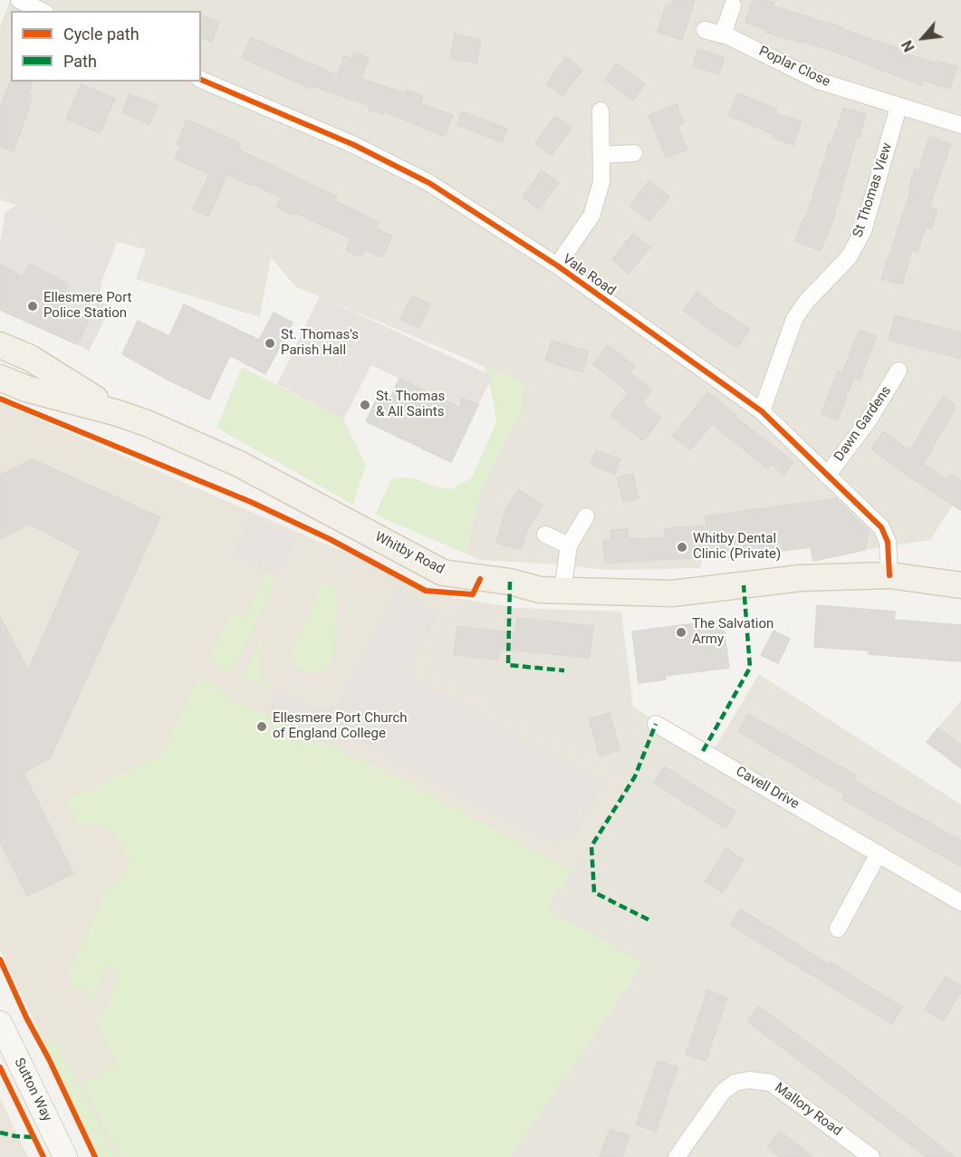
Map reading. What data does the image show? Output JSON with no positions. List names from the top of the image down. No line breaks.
{"streets":{"main road":["Whitby Road","Sutton Way"],"street":["Poplar Close","St Thomas View","Vale Road","Dawn Gardens","Cavell Drive","Mallory Road"]},"crossings":[["Poplar Close","St Thomas View"],["St Thomas View","Vale Road"],["Vale Road","Dawn Gardens"],["Vale Road","Whitby Road"]],"places":["Ellesmere Port Police Station","St. Thomas's Parish Hall","St. Thomas & All Saints","Whitby Dental Clinic (Private)","The Salvation Army","Ellesmere Port Church of England College"],"legend":["Cycle path","Path"],"north":"bottom left"}
